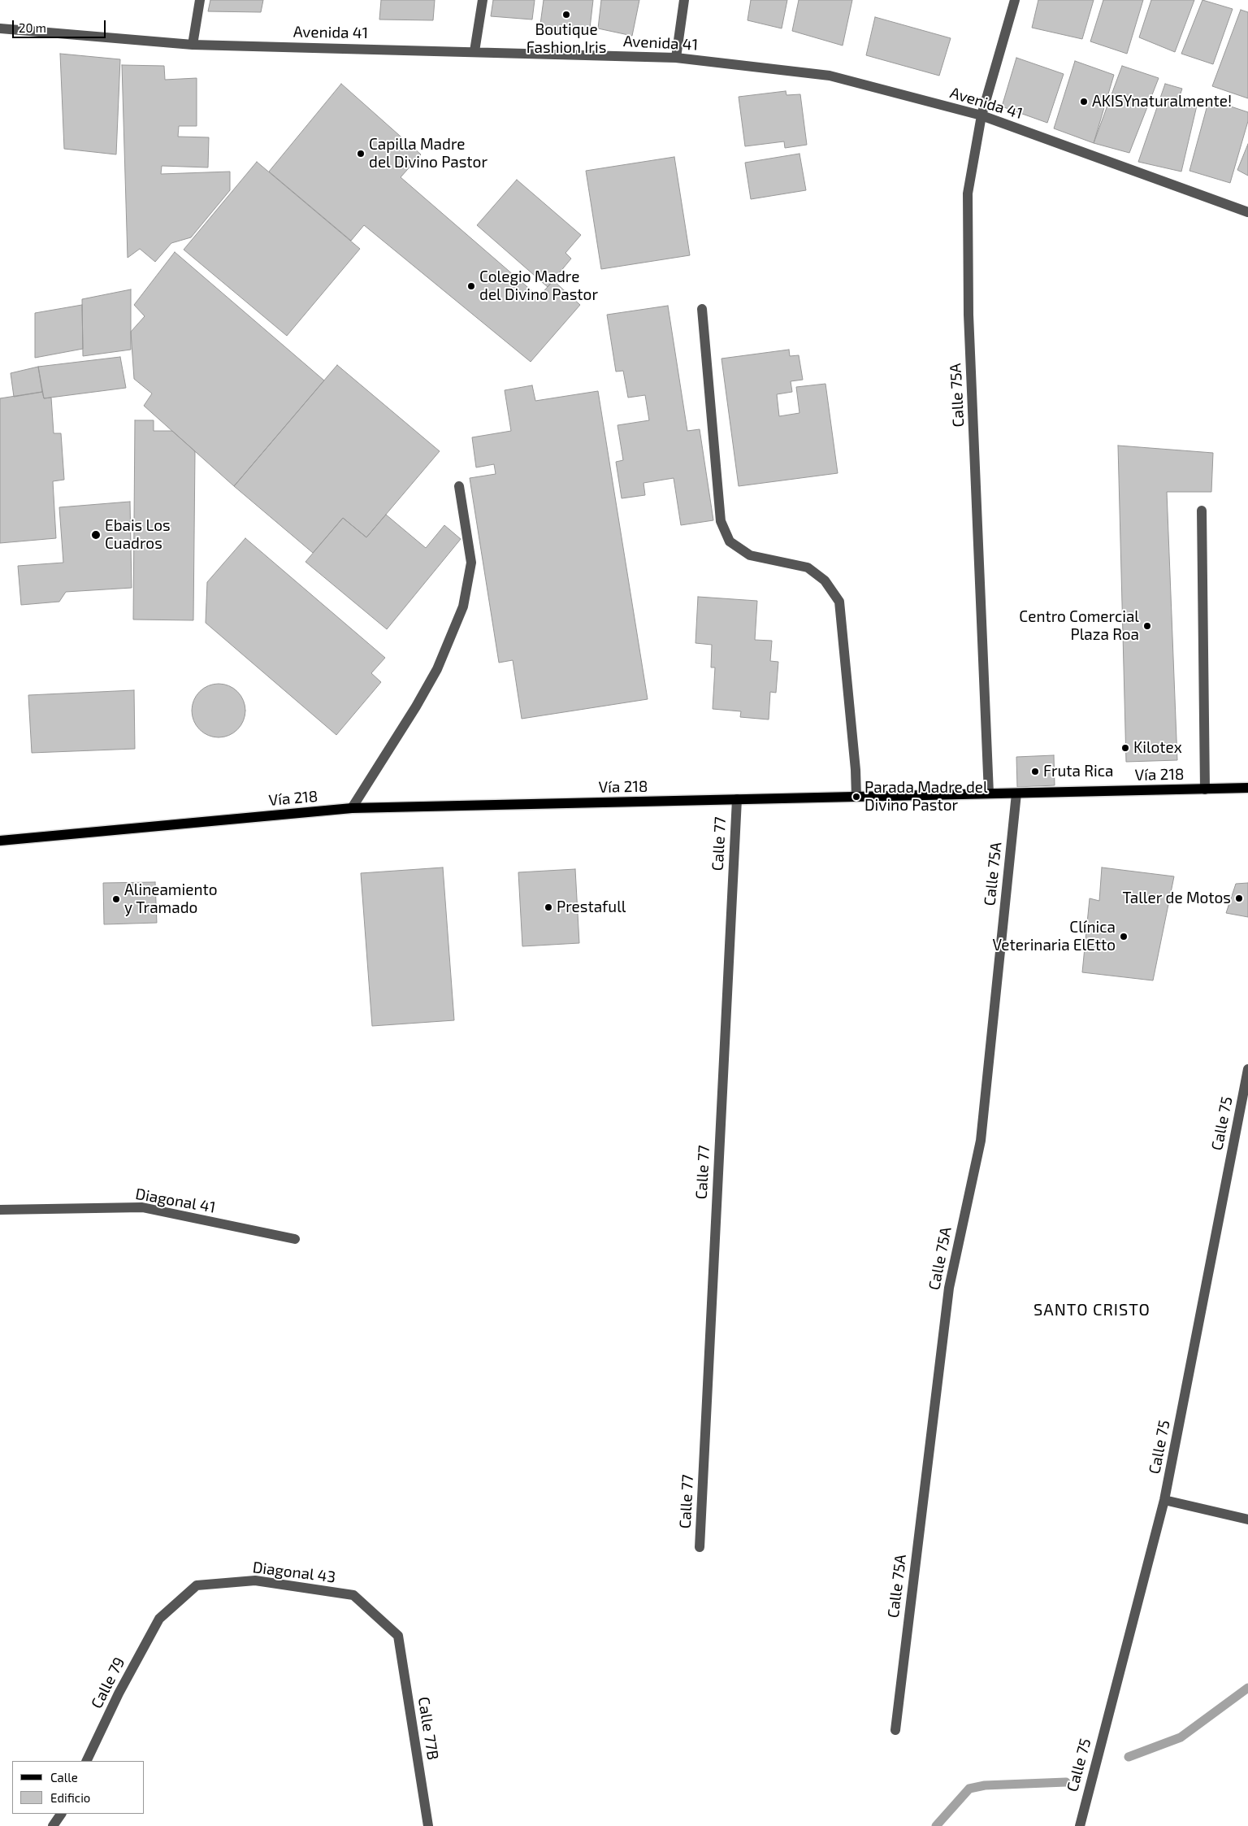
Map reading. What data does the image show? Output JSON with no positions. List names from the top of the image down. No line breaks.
{"streets":{"main road":["Vía 218"],"street":["Avenida 41","Calle 75A","Calle 77","Calle 75","Diagonal 41","Diagonal 43","Calle 79","Calle 77B"]},"crossings":[["Avenida 41","Calle 75A"],["Calle 75A","Vía 218"],["Vía 218","Calle 77"],["Diagonal 43","Calle 79"],["Diagonal 43","Calle 77B"]],"districts":["SANTO CRISTO"],"places":["Boutique Fashion Iris","AKISYnaturalmente!","Capilla Madre del Divino Pastor","Colegio Madre del Divino Pastor","Ebais Los Cuadros","Centro Comercial Plaza Roa","Kilotex","Fruta Rica","Parada Madre del Divino Pastor","Taller de Motos","Alineamiento y Tramado","Prestafull","Clínica Veterinaria ElEtto"],"legend":["Calle","Edificio"],"scale_bar":"20 m"}
